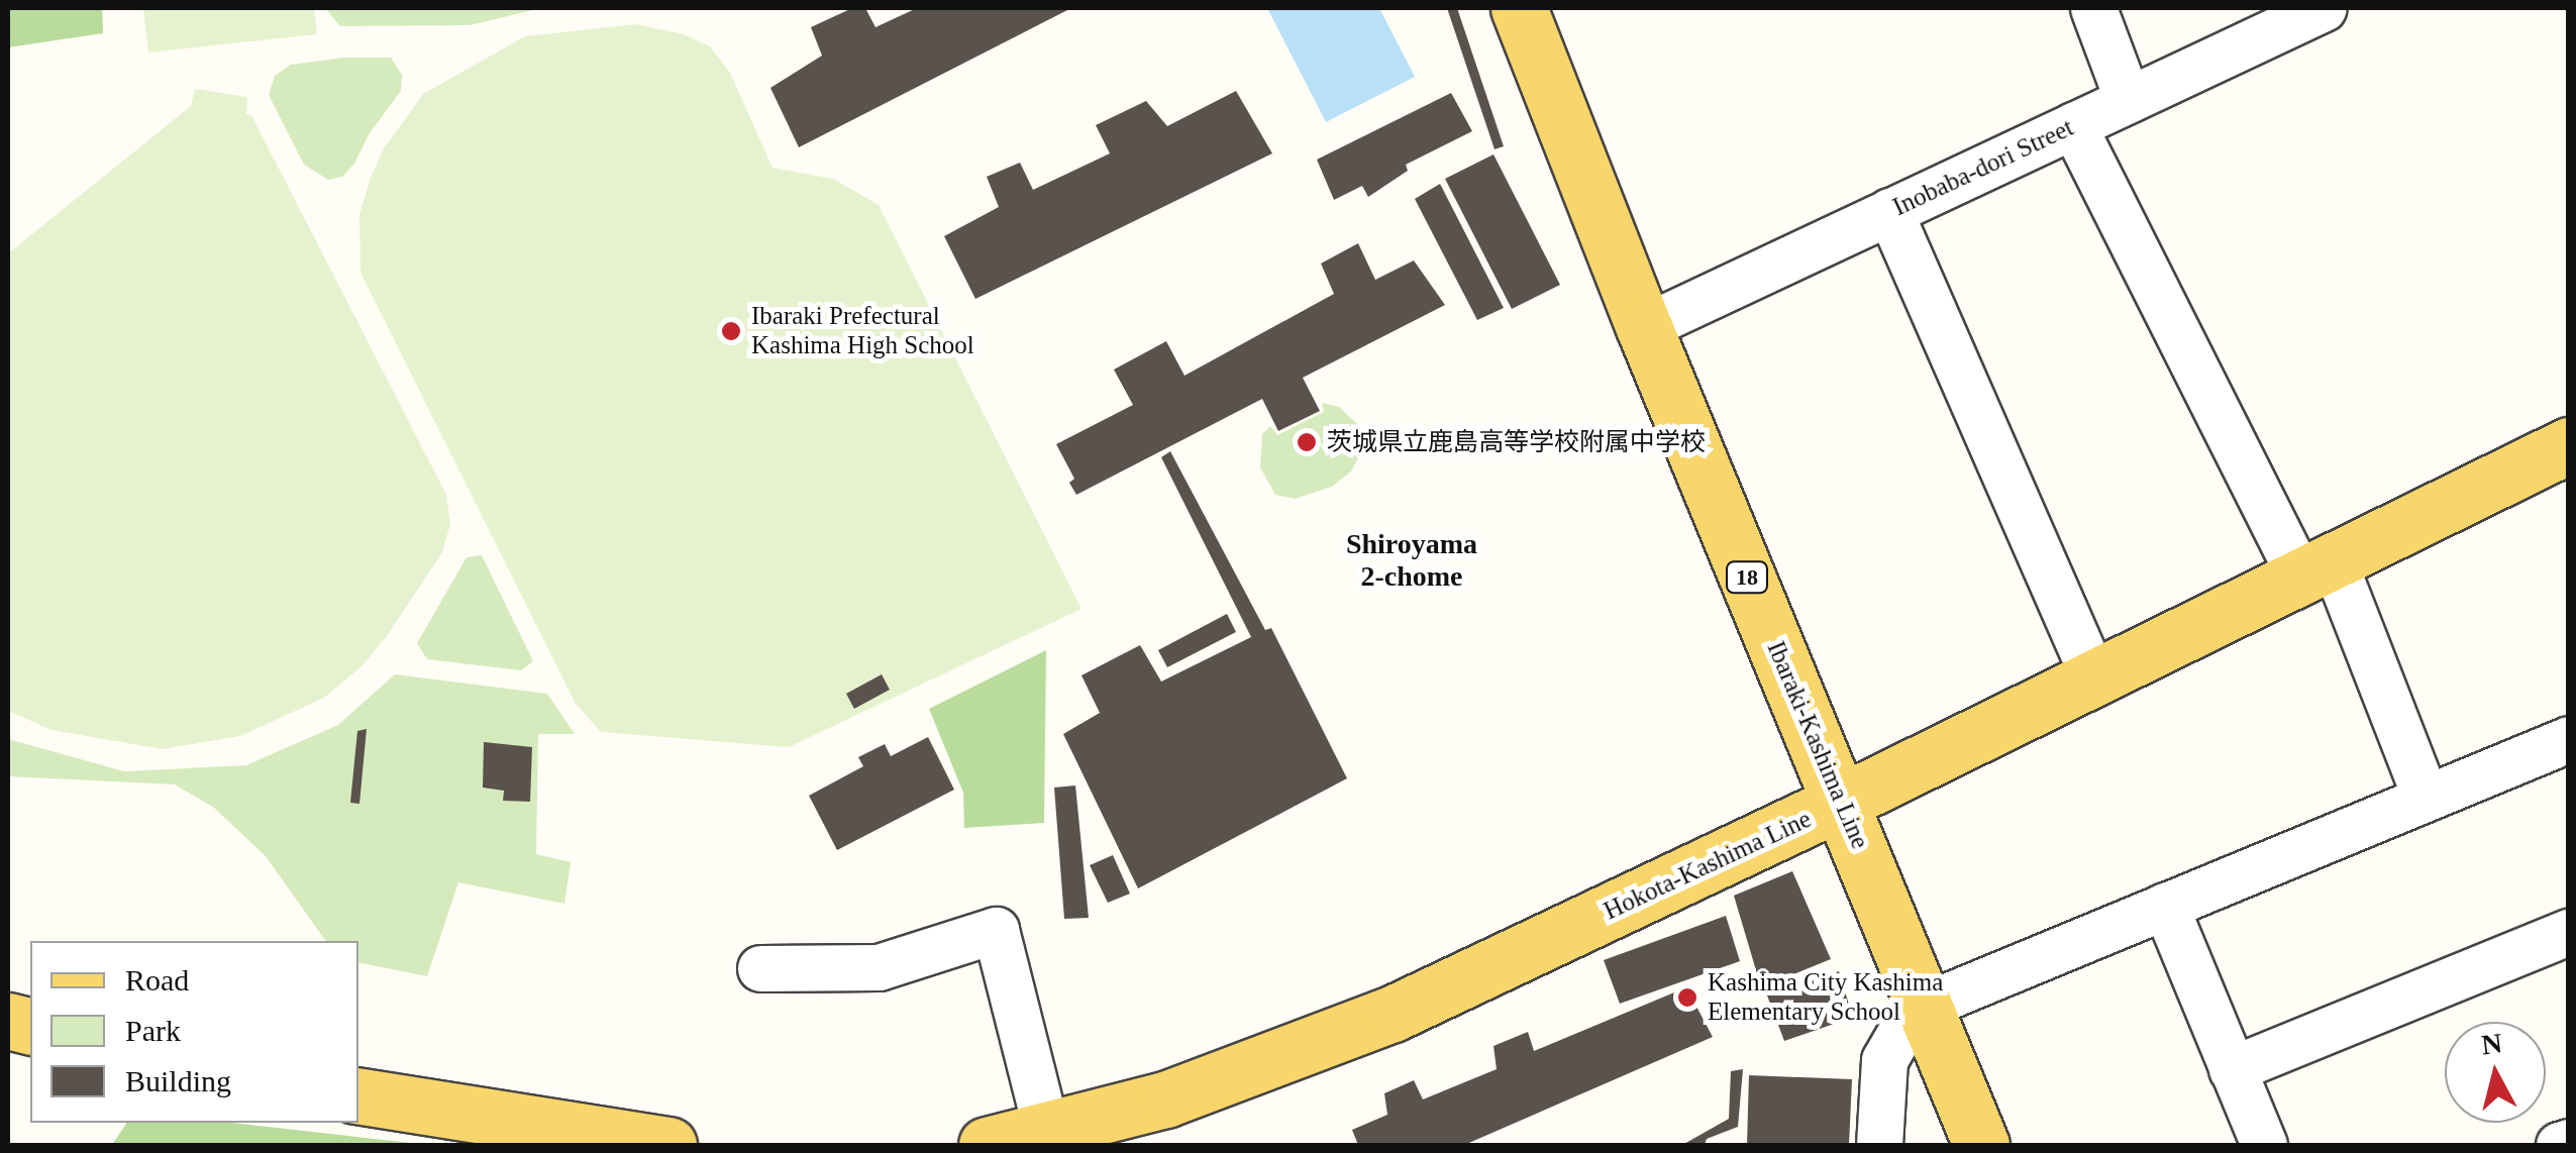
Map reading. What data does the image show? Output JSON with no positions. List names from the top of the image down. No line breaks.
{"streets":{"main road":["18","Ibaraki-Kashima Line","Hokota-Kashima Line"],"street":["Inobaba-dori Street"]},"crossings":[["Inobaba-dori Street","Ibaraki-Kashima Line"],["Ibaraki-Kashima Line","Hokota-Kashima Line"]],"districts":["Shiroyama 2-chome"],"places":["Ibaraki Prefectural Kashima High School","茨城県立鹿島高等学校附属中学校","Kashima City Kashima Elementary School"],"legend":["Road","Park","Building"],"north":"top"}
